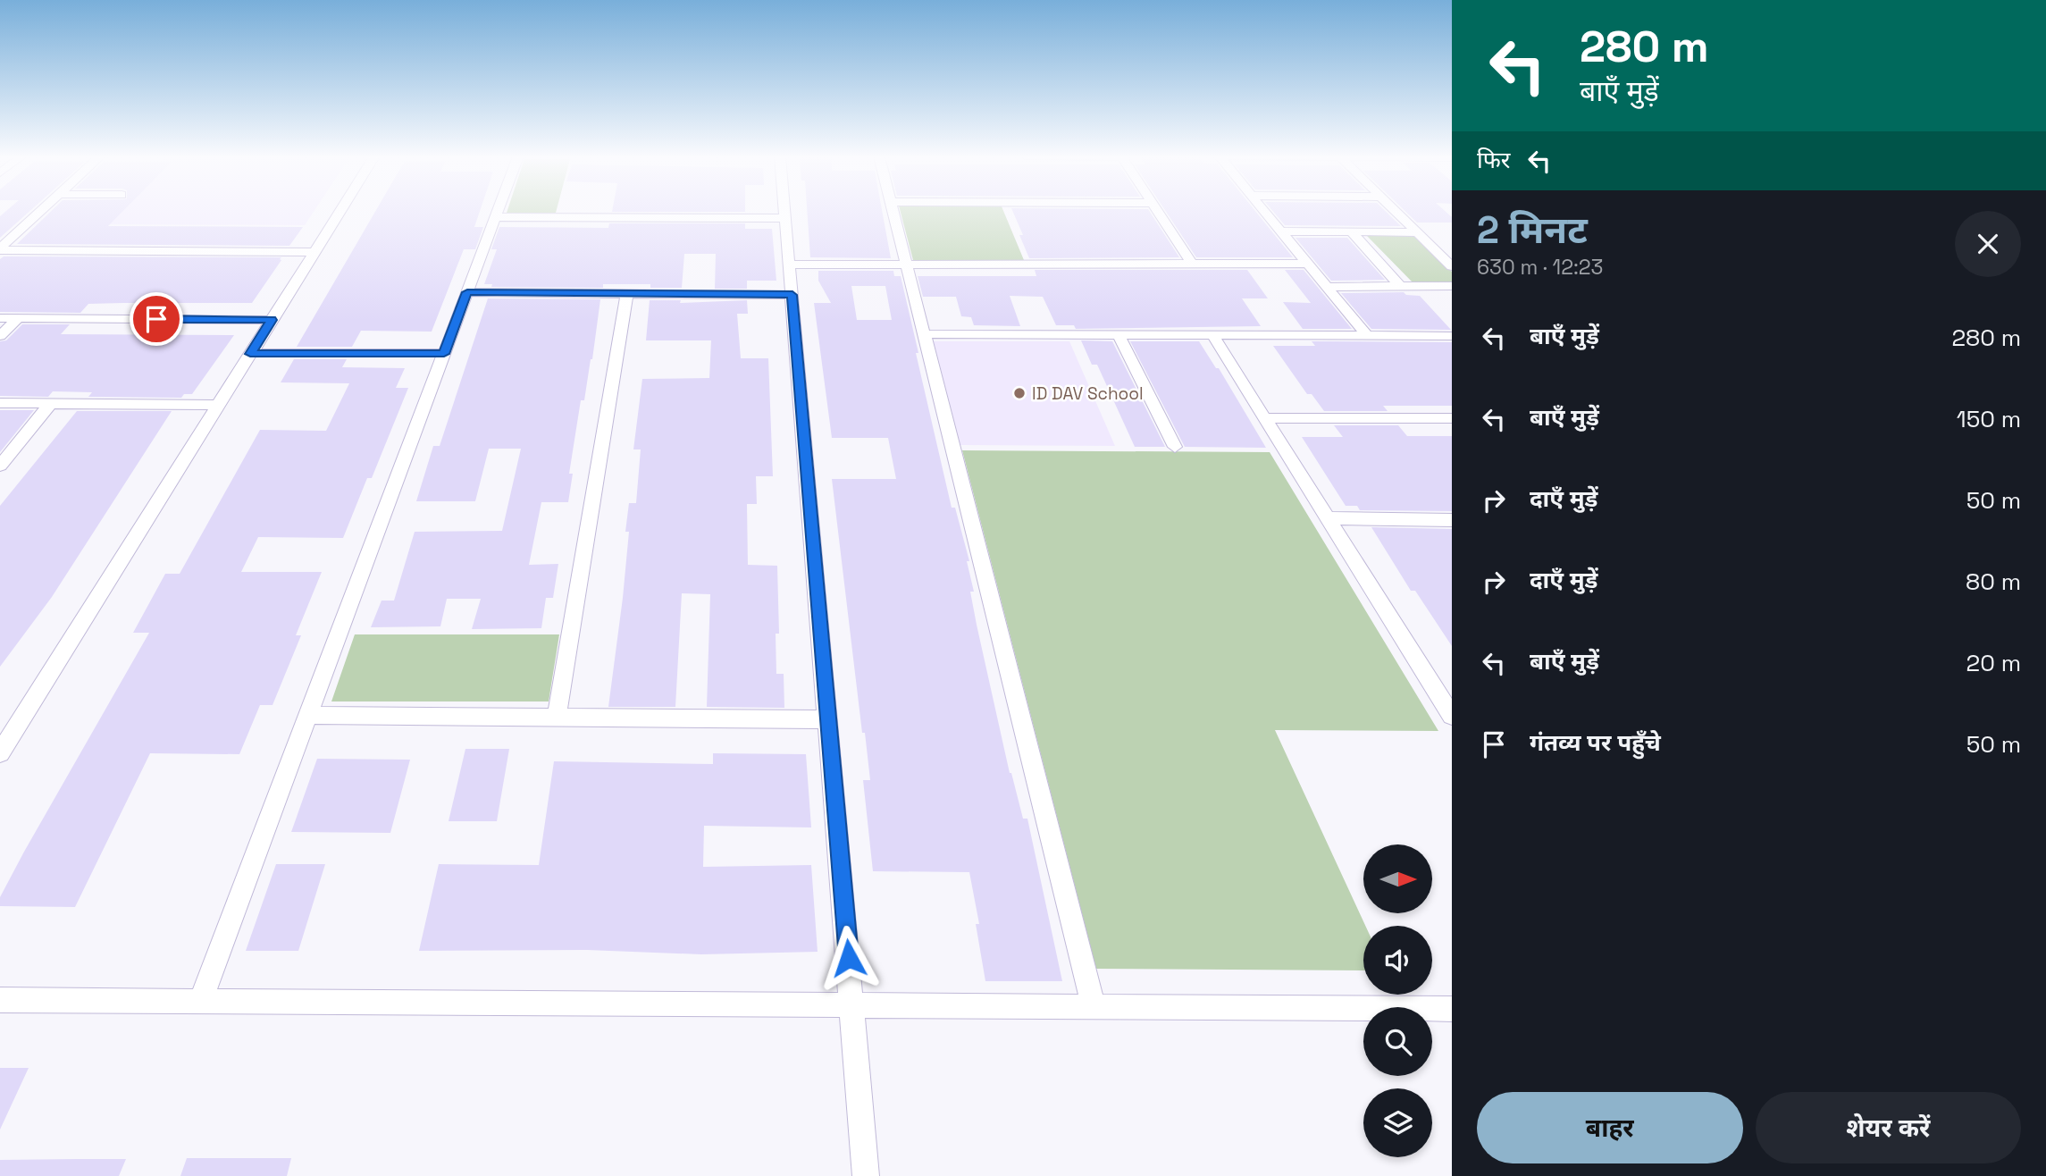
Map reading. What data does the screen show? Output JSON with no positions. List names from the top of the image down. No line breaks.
{"places":["ID DAV School"],"north":"right","page":{"turn":["280 m","बाएँ मुड़ें"],"then":"फिर","heading":["2 मिनट","630 m · 12:23"],"list":[{"name":"बाएँ मुड़ें","value":"280 m"},{"name":"बाएँ मुड़ें","value":"150 m"},{"name":"दाएँ मुड़ें","value":"50 m"},{"name":"दाएँ मुड़ें","value":"80 m"},{"name":"बाएँ मुड़ें","value":"20 m"},{"name":"गंतव्य पर पहुँचे","value":"50 m"}],"buttons":["बाहर","शेयर करें"]}}
